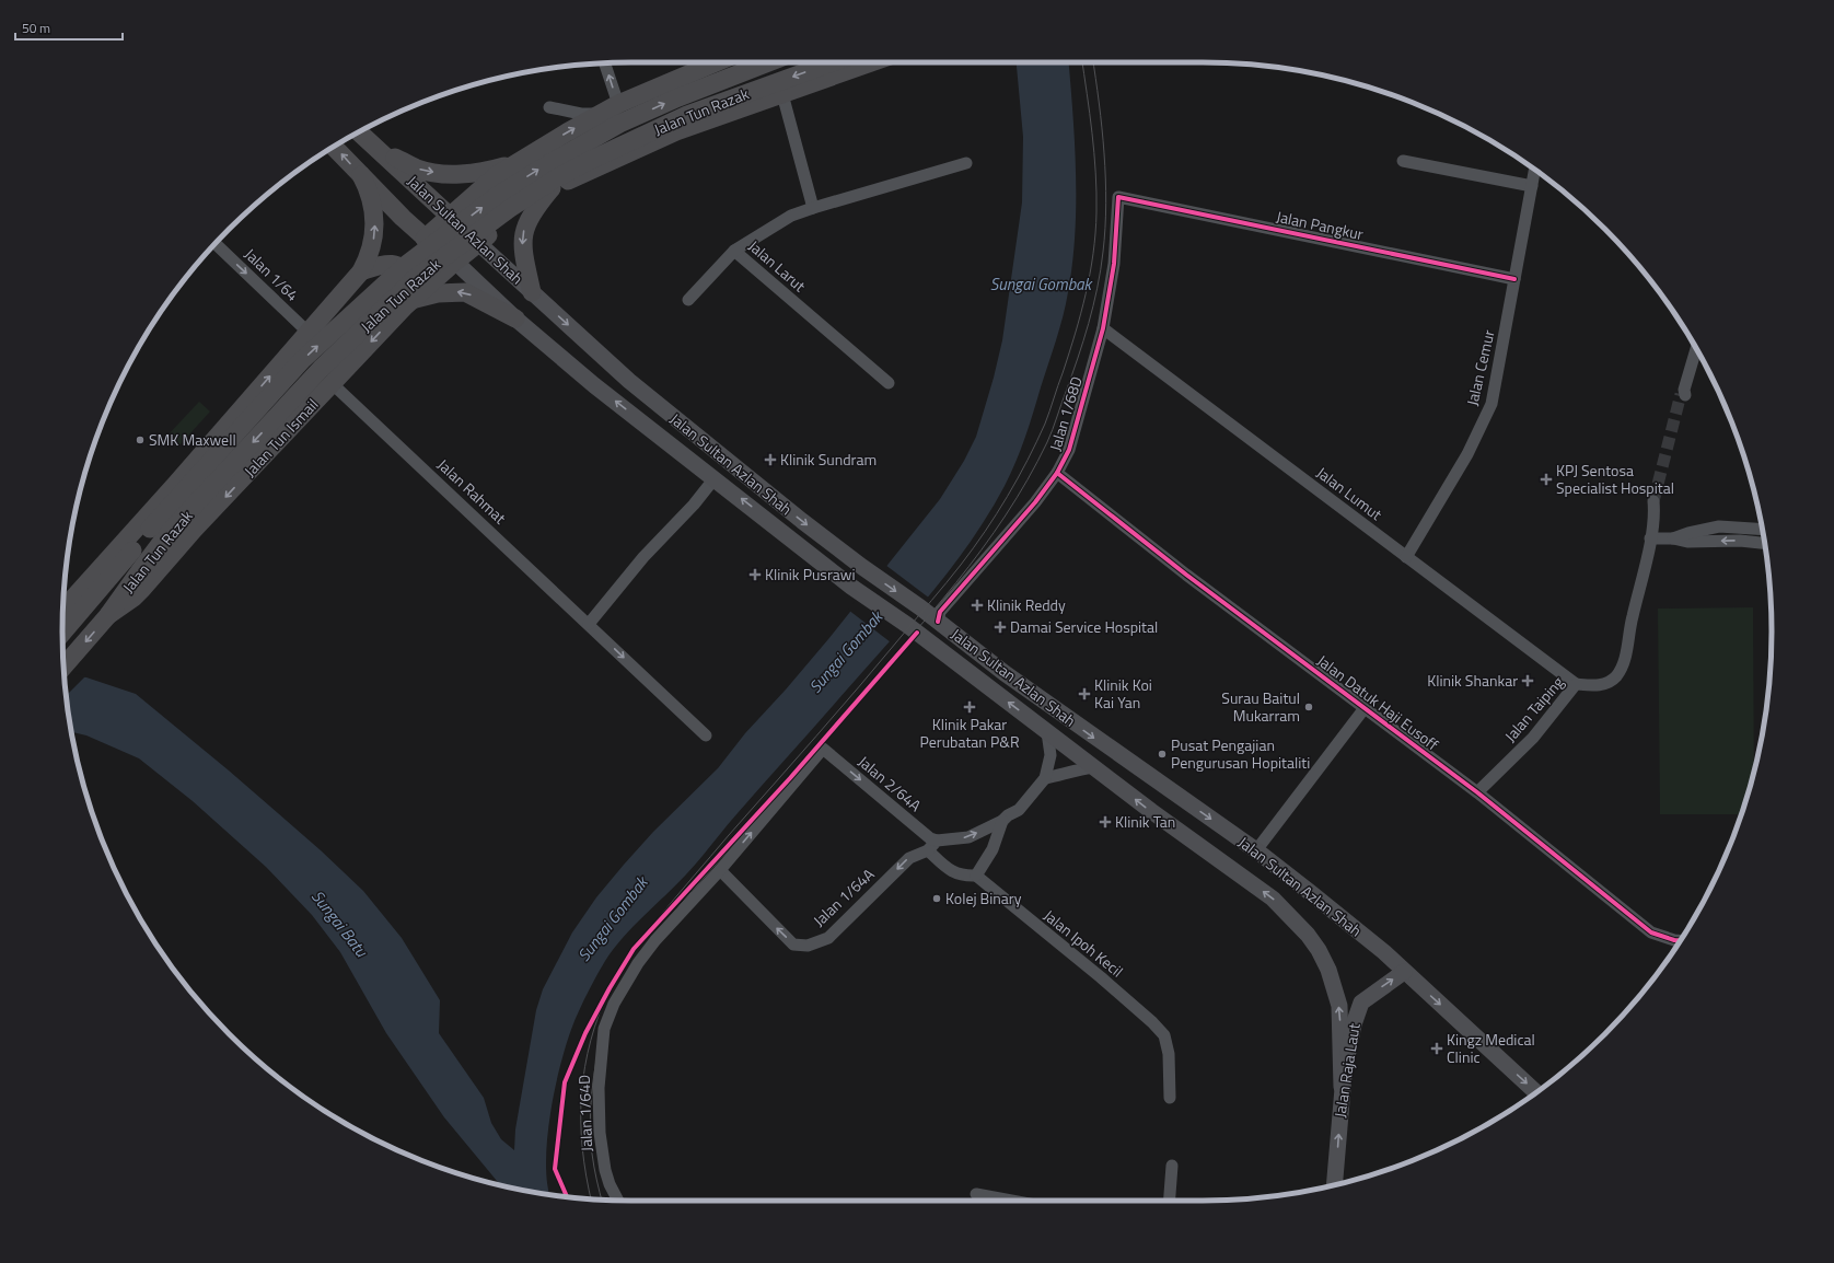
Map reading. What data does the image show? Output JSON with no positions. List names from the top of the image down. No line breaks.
{"streets":{"main road":["Jalan Tun Razak","Jalan Sultan Azlan Shah","Jalan Tun Ismail","Jalan Raja Laut"],"street":["Jalan Pangkur","Jalan Larut","Jalan 1/64","Jalan Cemur","Jalan 1/68D","Jalan Rahmat","Jalan Lumut","Jalan Datuk Haji Eusoff","Jalan Taiping","Jalan 2/64A","Jalan 1/64A","Jalan Ipoh Kecil","Jalan 1/64D"]},"crossings":[["Jalan Tun Razak","Jalan Sultan Azlan Shah"],["Jalan Tun Razak","Jalan Tun Ismail"],["Jalan Pangkur","Jalan Cemur"],["Jalan Pangkur","Jalan 1/68D"],["Jalan Sultan Azlan Shah","Jalan 1/68D"],["Jalan Sultan Azlan Shah","Jalan Tun Ismail"],["Jalan Sultan Azlan Shah","Jalan Raja Laut"],["Jalan Cemur","Jalan Lumut"],["Jalan 1/68D","Jalan Lumut"],["Jalan 1/68D","Jalan Datuk Haji Eusoff"],["Jalan Tun Ismail","Jalan Rahmat"],["Jalan Lumut","Jalan Taiping"],["Jalan Datuk Haji Eusoff","Jalan Taiping"],["Jalan 2/64A","Jalan 1/64A"],["Jalan 2/64A","Jalan 1/64D"],["Jalan 1/64A","Jalan 1/64D"]],"one_way":["Jalan 1/64","Jalan 2/64A","Jalan Raja Laut"],"water":["Sungai Gombak","Sungai Batu"],"places":{"other":["SMK Maxwell","Surau Baitul Mukarram","Pusat Pengajian Pengurusan Hopitaliti","Kolej Binary"],"health":["Klinik Sundram","KPJ Sentosa Specialist Hospital","Klinik Pusrawi","Klinik Reddy","Damai Service Hospital","Klinik Shankar","Klinik Koi Kai Yan","Klinik Pakar Perubatan P&R","Klinik Tan","Kingz Medical Clinic"]},"scale_bar":"50 m"}
